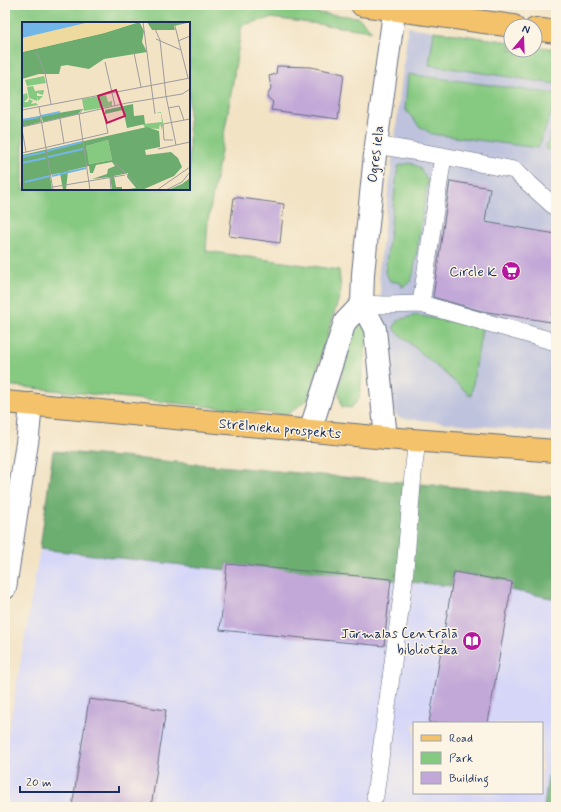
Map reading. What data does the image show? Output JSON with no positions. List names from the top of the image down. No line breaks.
{"streets":{"main road":["Strēlnieku prospekts"],"street":["Ogres iela"]},"crossings":[["Ogres iela","Strēlnieku prospekts"]],"places":{"supermarket":["Circle K"],"library":["Jūrmalas Centrālā bibliotēka"]},"legend":["Road","Park","Building"],"scale_bar":"20 m","north":"top"}
